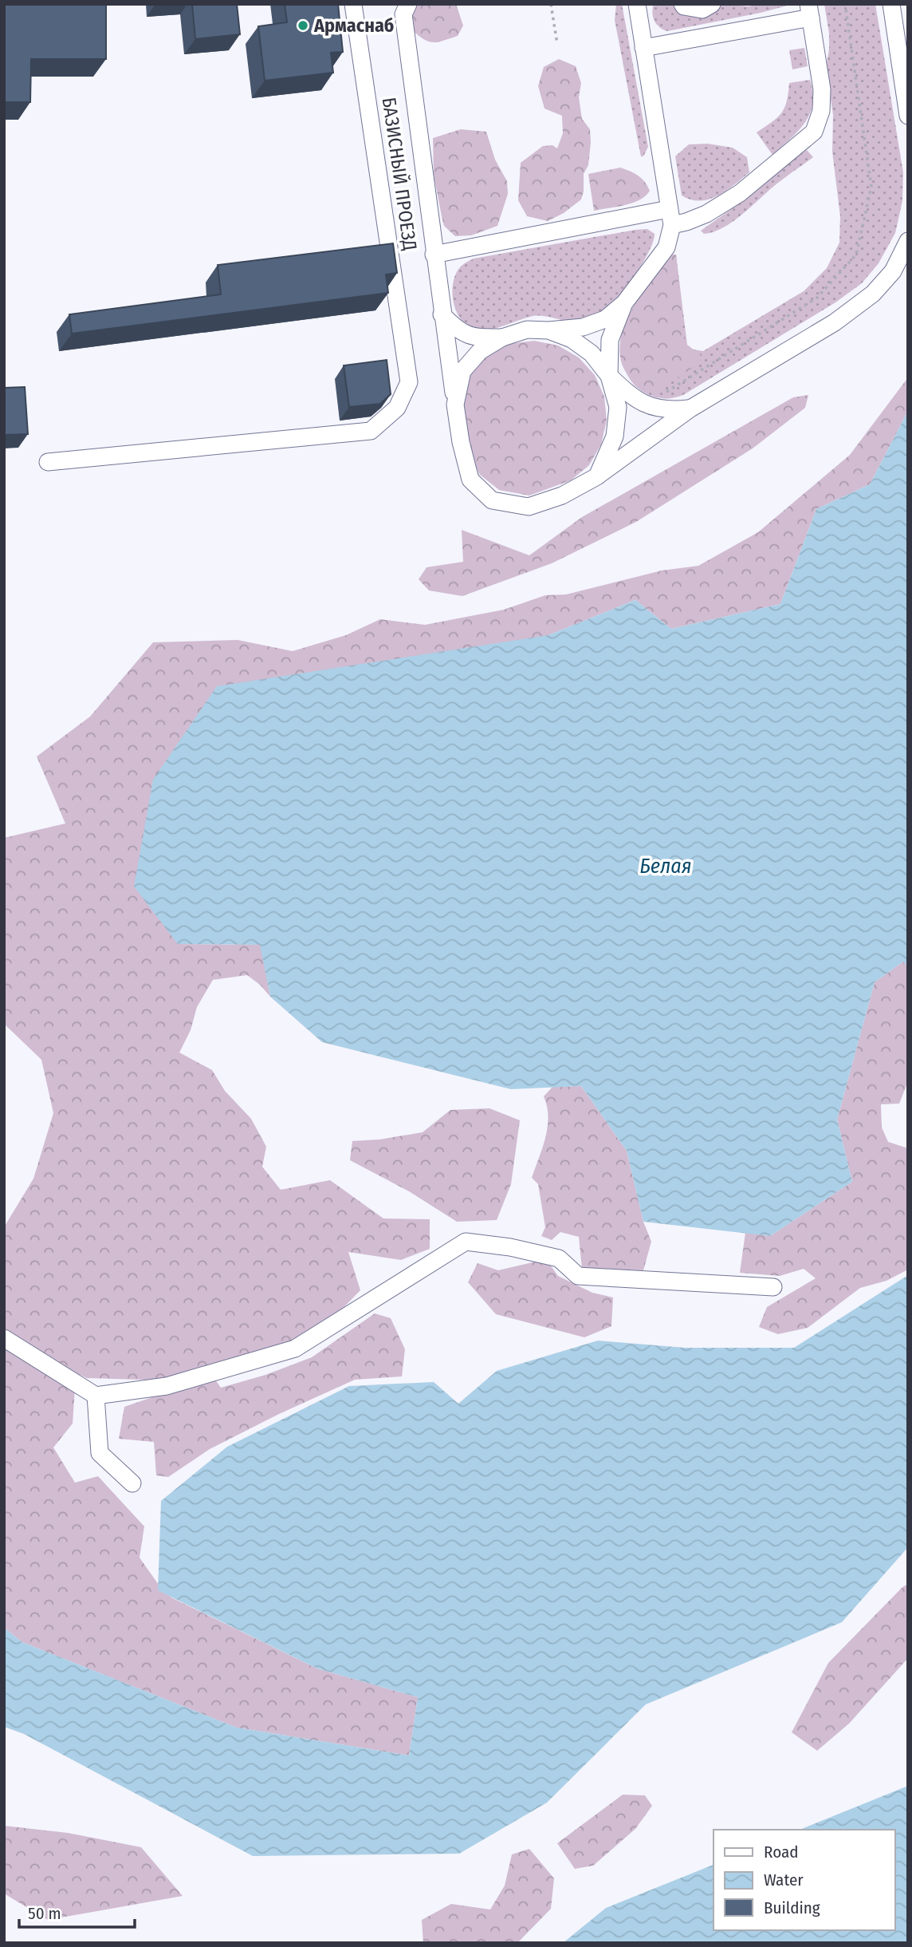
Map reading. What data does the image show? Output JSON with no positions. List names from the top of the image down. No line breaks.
{"streets":{"street":["БАЗИСНЫЙ ПРОЕЗД"]},"water":["Белая"],"places":["Армаснаб"],"legend":["Road","Water","Building"],"scale_bar":"50 m"}
